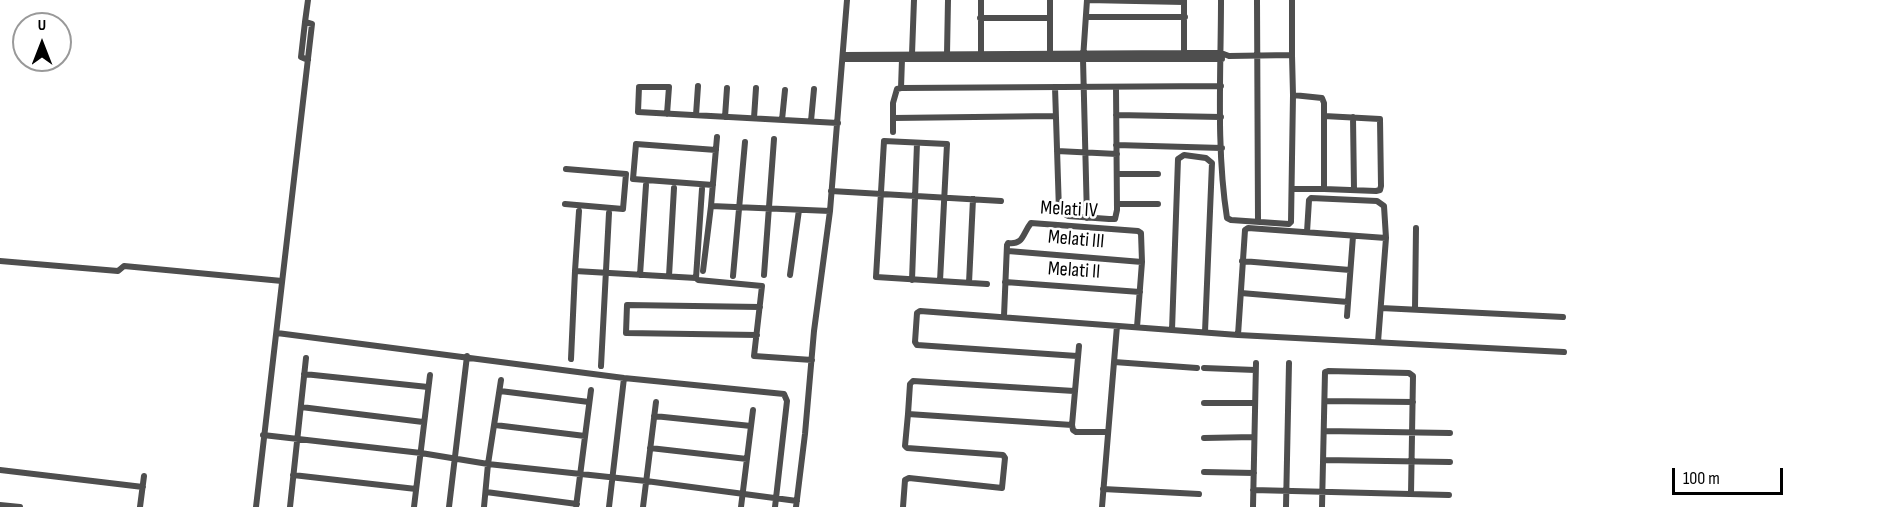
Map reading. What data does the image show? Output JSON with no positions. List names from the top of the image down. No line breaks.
{"streets":{"street":["Melati IV","Melati III","Melati II"]},"crossings":[["Melati IV","Melati III"]],"scale_bar":"100 m","north":"top"}
